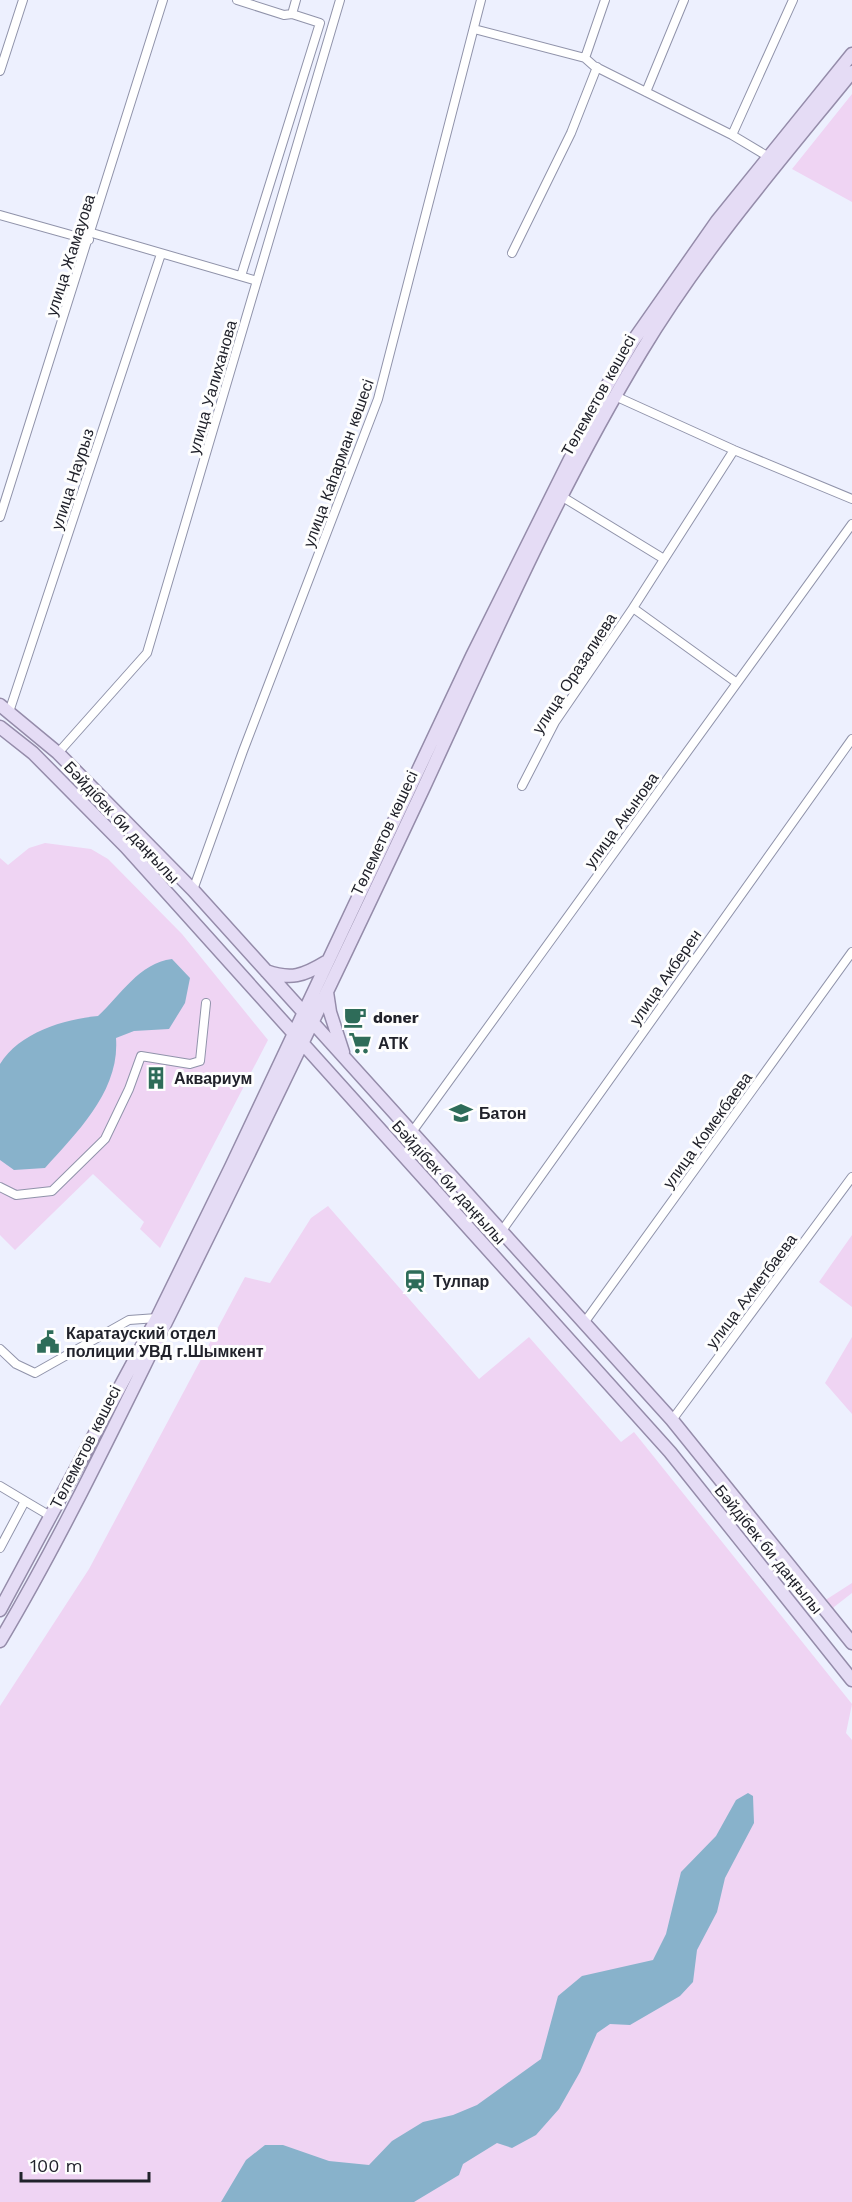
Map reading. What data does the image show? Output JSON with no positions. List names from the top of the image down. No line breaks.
{"streets":{"main road":["Төлеметов көшесі","Бәйдібек би даңғылы"],"street":["улица Жамауова","улица Уалиханова","улица Каһарман көшесі","улица Наурыз","улица Оразалиева","улица Акынова","улица Акберен","улица Комекбаева","улица Ахметбаева"]},"crossings":[["улица Уалиханова","Бәйдібек би даңғылы"],["Төлеметов көшесі","Бәйдібек би даңғылы"],["улица Каһарман көшесі","Бәйдібек би даңғылы"],["улица Наурыз","Бәйдібек би даңғылы"],["улица Оразалиева","улица Акынова"],["улица Акынова","Бәйдібек би даңғылы"],["Бәйдібек би даңғылы","улица Акберен"],["Бәйдібек би даңғылы","улица Комекбаева"],["Бәйдібек би даңғылы","улица Ахметбаева"]],"places":{"cafe":["doner"],"supermarket":["АТК"],"building":["Аквариум"],"school or university":["Батон"],"station":["Тулпар"],"public building":["Каратауский отдел полиции УВД г.Шымкент"]},"scale_bar":"100 m"}
